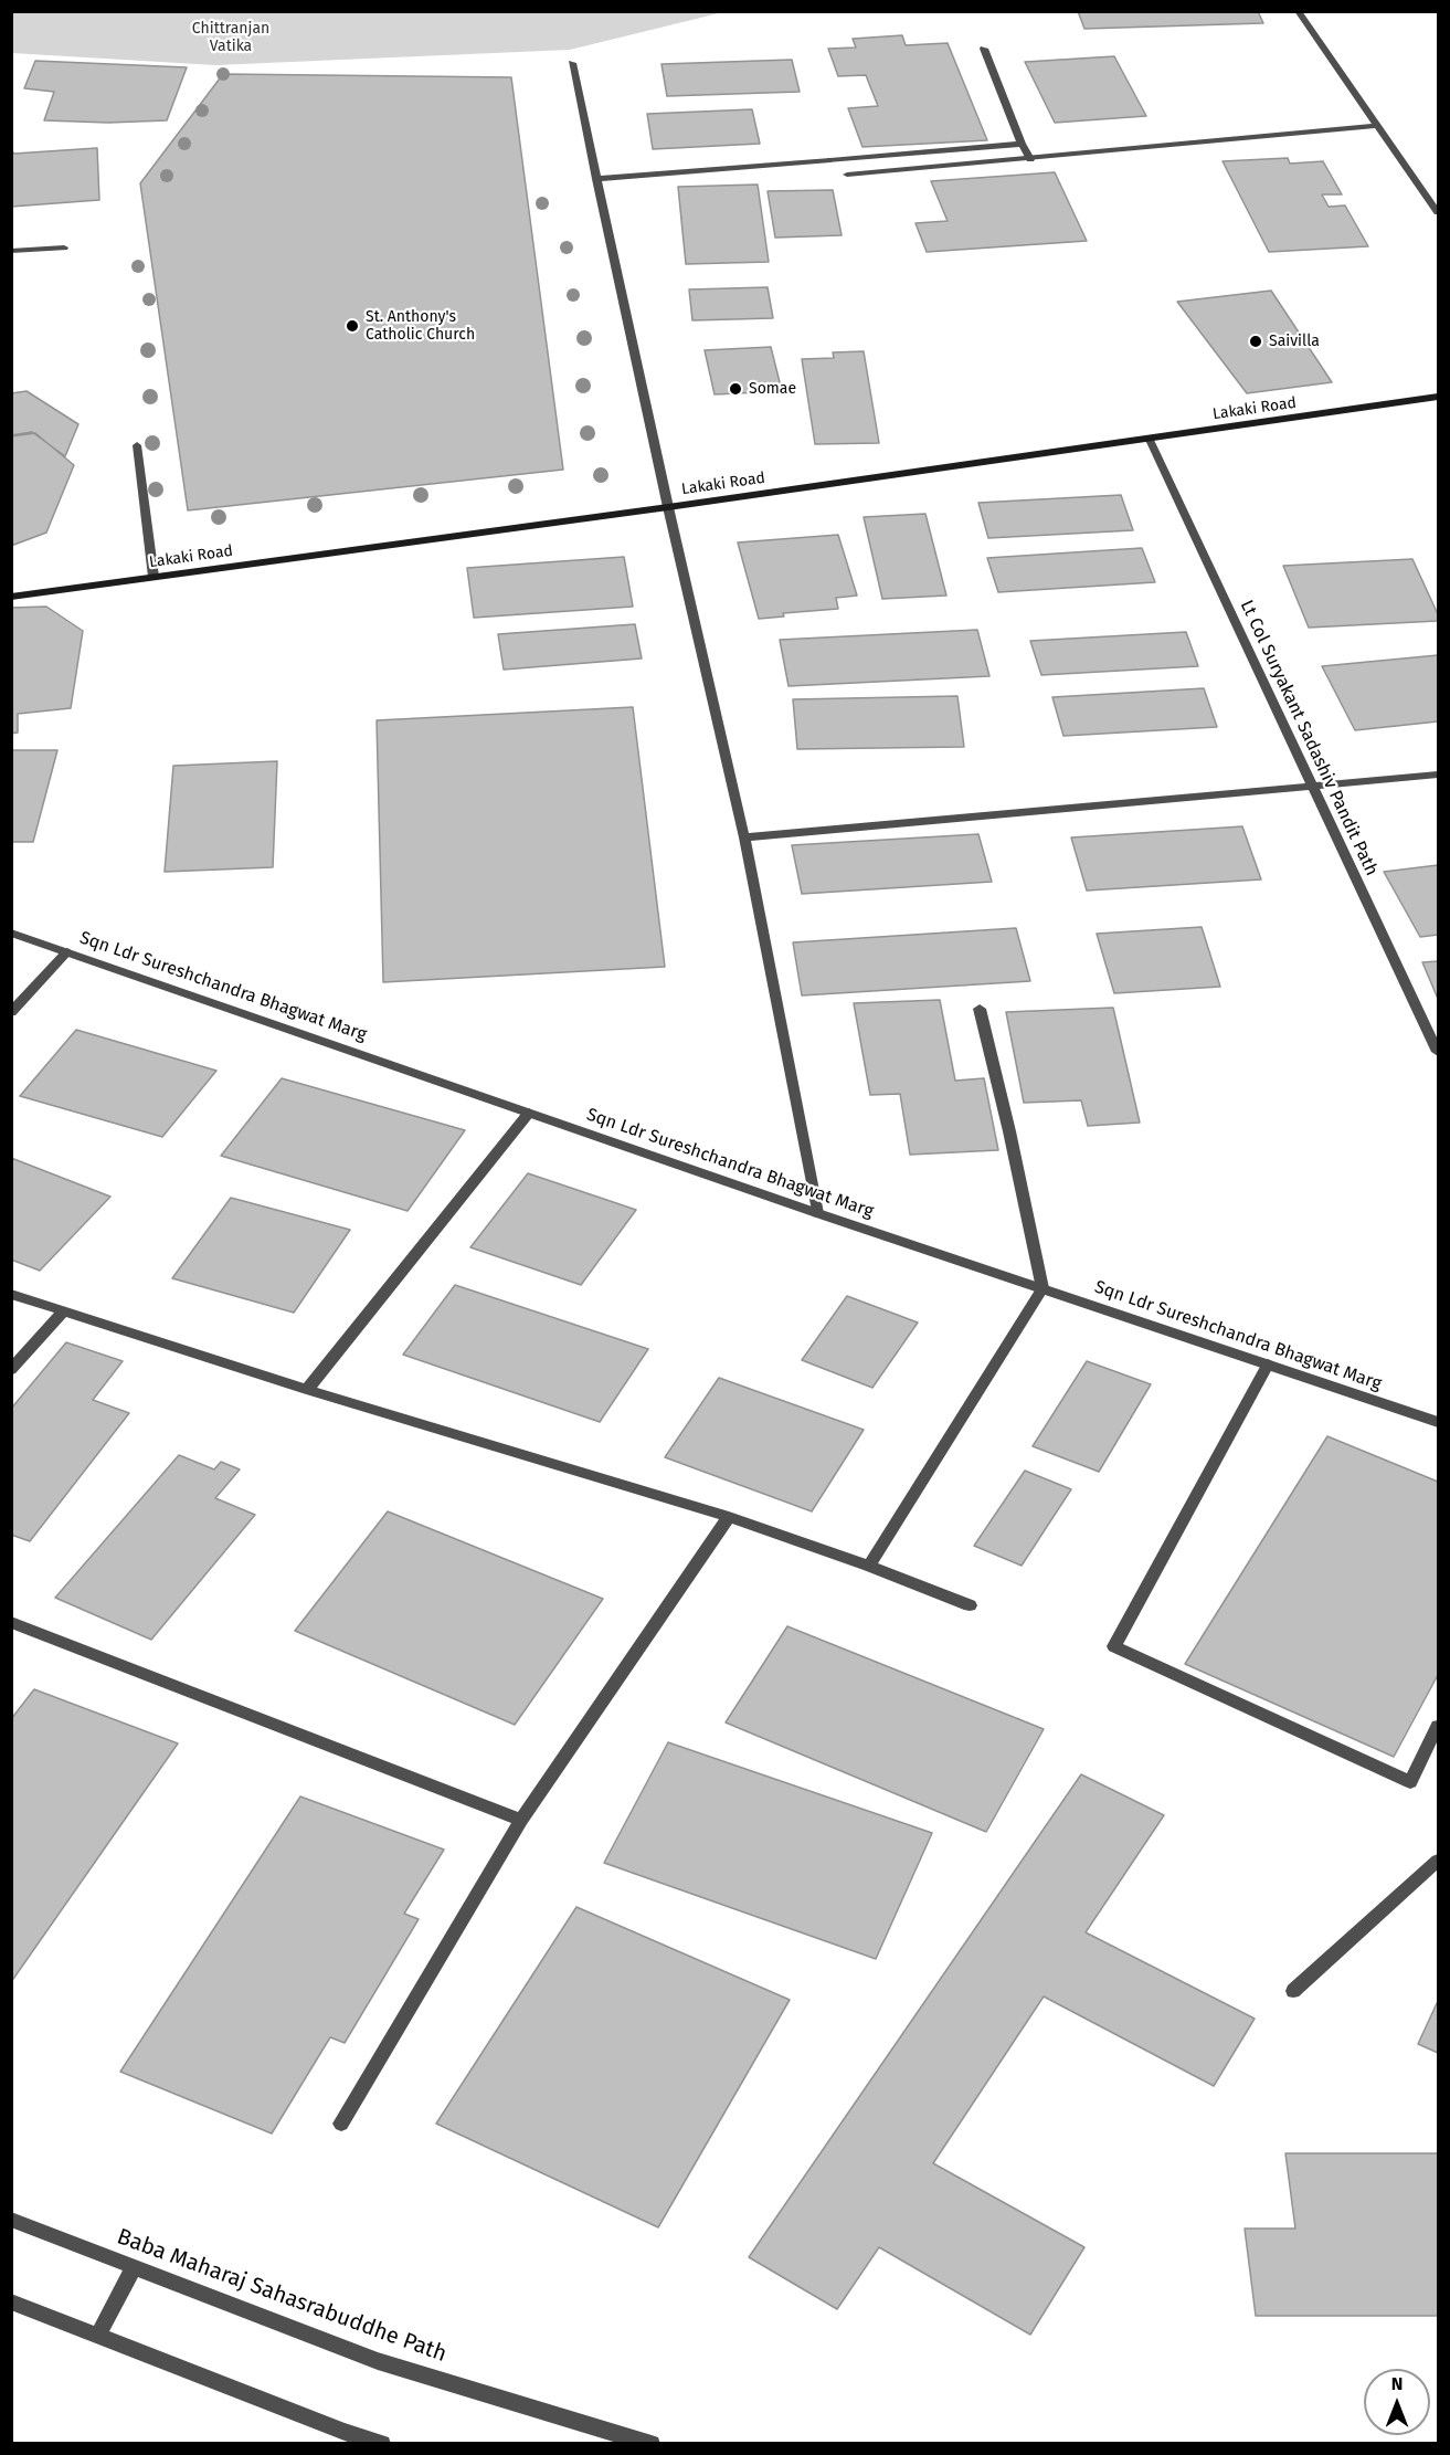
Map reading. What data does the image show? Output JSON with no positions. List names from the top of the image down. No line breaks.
{"streets":{"main road":["Lakaki Road"],"street":["Lt Col Suryakant Sadashiv Pandit Path","Sqn Ldr Sureshchandra Bhagwat Marg","Baba Maharaj Sahasrabuddhe Path"]},"crossings":[["Lakaki Road","Lt Col Suryakant Sadashiv Pandit Path"]],"parks":["Chittranjan Vatika"],"places":["St. Anthony's Catholic Church","Saivilla","Somae"],"north":"top"}
